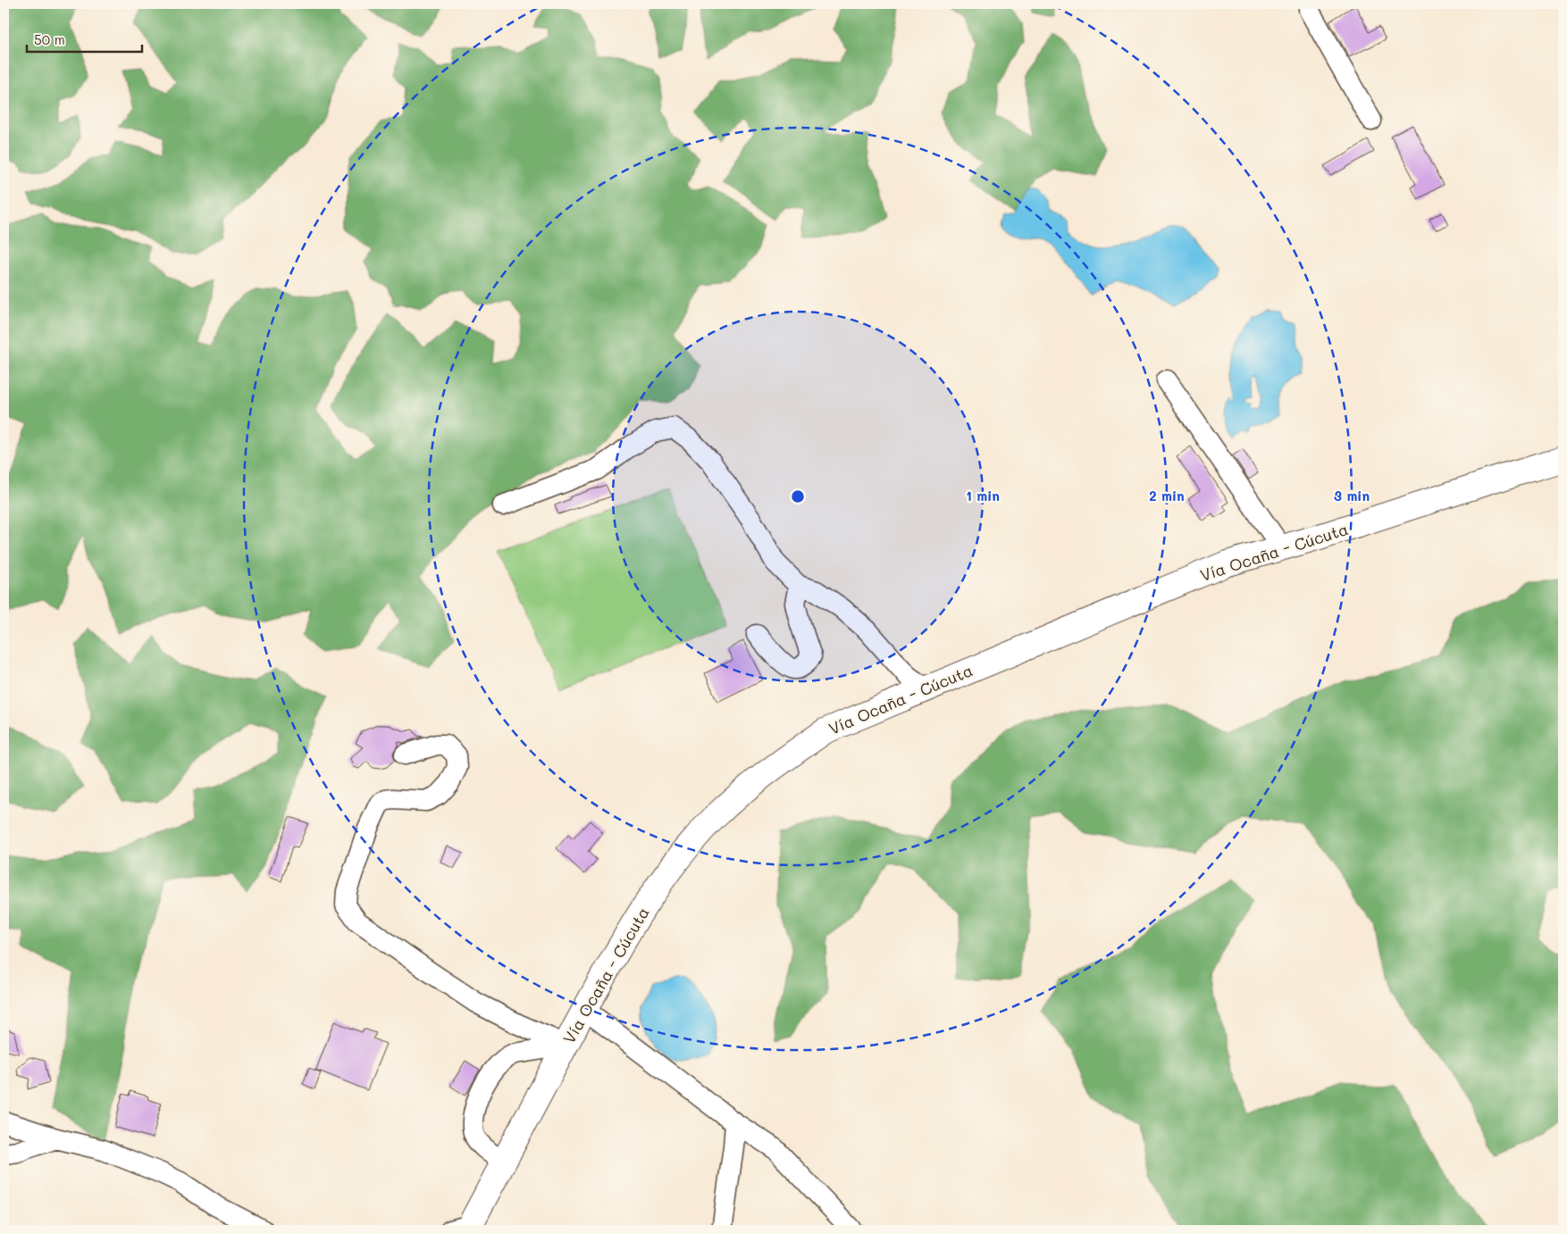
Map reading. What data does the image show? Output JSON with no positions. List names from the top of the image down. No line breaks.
{"streets":{"main road":["Vía Ocaña - Cúcuta"]},"scale_bar":"50 m","rings":["1 min","2 min","3 min"]}
